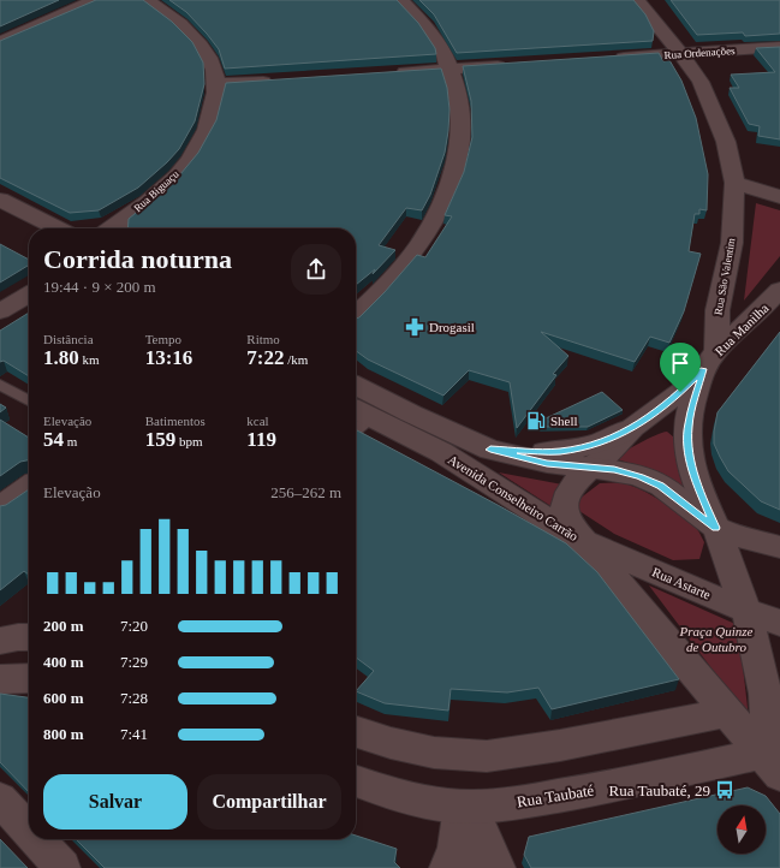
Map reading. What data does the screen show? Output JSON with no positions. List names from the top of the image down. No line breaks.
{"streets":{"street":["Rua Ordenações","Rua Biguaçu","Rua São Valentim","Rua Manilha","Avenida Conselheiro Carrão","Rua Astarte","Rua Taubaté"]},"crossings":[["Rua Ordenações","Rua São Valentim"],["Rua São Valentim","Rua Manilha"],["Rua Manilha","Avenida Conselheiro Carrão"],["Rua Manilha","Rua Astarte"],["Avenida Conselheiro Carrão","Rua Astarte"],["Avenida Conselheiro Carrão","Rua Taubaté"]],"parks":["Praça Quinze de Outubro"],"places":{"pharmacy":["Drogasil"],"fuel station":["Shell"],"bus stop":["Rua Taubaté, 29"]},"north":"top","page":{"heading":["Corrida noturna","19:44 · 9 × 200 m"],"stats":[["Distância","1.80 km"],["Tempo","13:16"],["Ritmo","7:22 /km"],["Elevação","54 m"],["Batimentos","159 bpm"],["kcal","119"]],"chart":["Elevação","256–262 m"],"list":[{"name":"200 m","note":"7:20"},{"name":"400 m","note":"7:29"},{"name":"600 m","note":"7:28"},{"name":"800 m","note":"7:41"}],"buttons":["Salvar","Compartilhar"]}}
